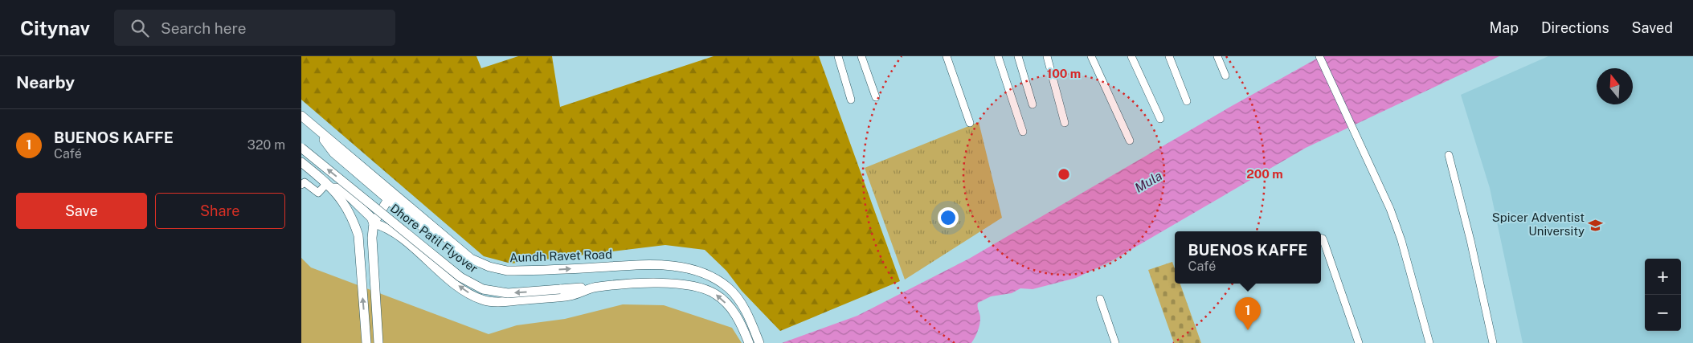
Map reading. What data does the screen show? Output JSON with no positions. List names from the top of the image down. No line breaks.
{"streets":{"main road":["Dhore Patil Flyover","Aundh Ravet Road"]},"water":["Mula"],"places":{"school or university":["Spicer Adventist University"]},"north":"top","page":{"header":"Citynav","search":"Search here","nav":["Map","Directions","Saved"],"heading":"Nearby","list":[{"mark":"1","name":"BUENOS KAFFE","note":"Café","value":"320 m"}],"buttons":["Save","Share"],"popup":["BUENOS KAFFE","Café"],"map_buttons":["+","−"],"pins":"1"},"rings":["100 m","200 m"]}
